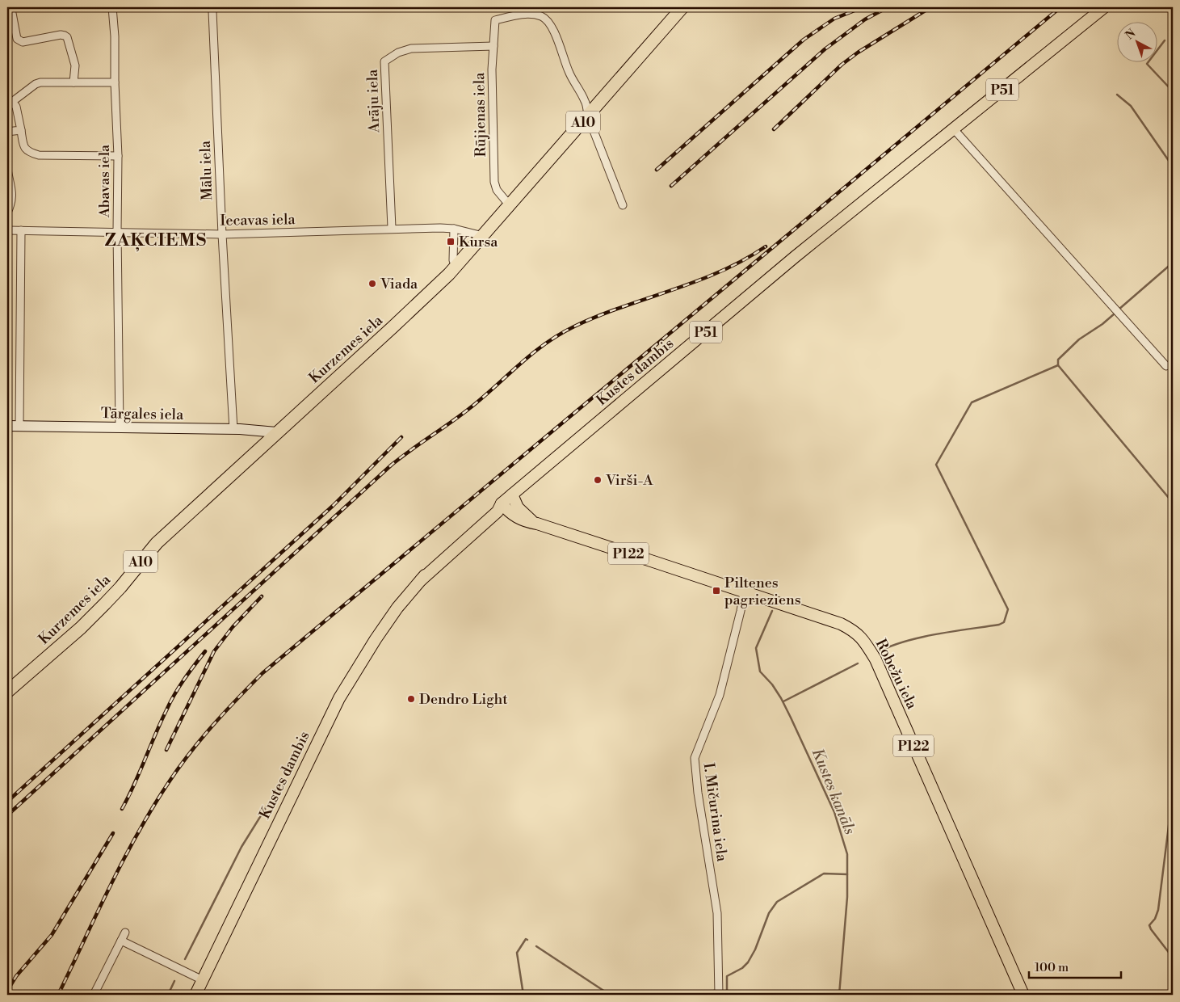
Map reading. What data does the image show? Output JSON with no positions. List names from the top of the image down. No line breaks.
{"streets":{"highway":["A10","Kurzemes iela"],"main road":["P51","Kustes dambis","P122","Robežu iela"],"street":["Arāju iela","Rūjienas iela","Mālu iela","Abavas iela","Iecavas iela","Tārgales iela","I. Mičurina iela"]},"crossings":[["P51","Kustes dambis"],["Arāju iela","Rūjienas iela"],["Arāju iela","Iecavas iela"],["Rūjienas iela","Kurzemes iela"],["Mālu iela","Iecavas iela"],["Mālu iela","Tārgales iela"],["Abavas iela","Iecavas iela"],["Abavas iela","Tārgales iela"],["Iecavas iela","Kurzemes iela"],["Kurzemes iela","Tārgales iela"],["Kustes dambis","Robežu iela"],["Robežu iela","I. Mičurina iela"]],"districts":["ZAĶCIEMS"],"water":["Kustes kanāls"],"places":{"transit":["Kursa","Piltenes pagrieziens"],"other":["Viada","Virši-A","Dendro Light"]},"scale_bar":"100 m","north":"top left"}
